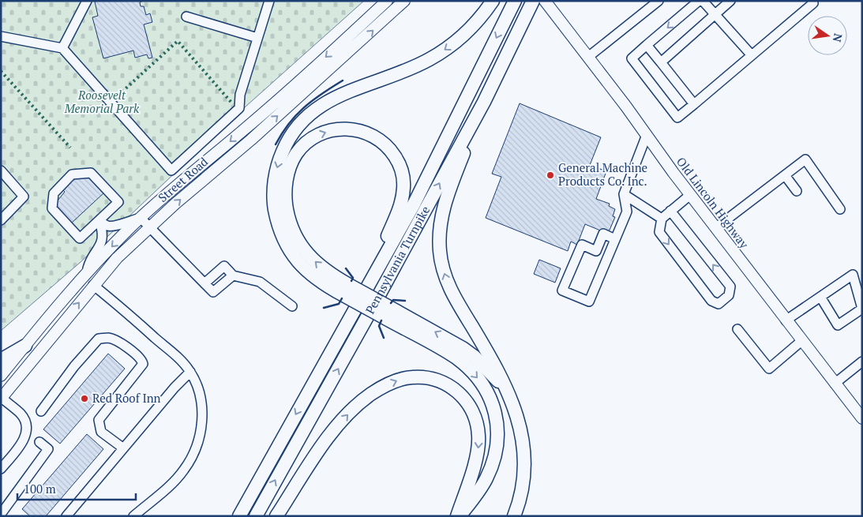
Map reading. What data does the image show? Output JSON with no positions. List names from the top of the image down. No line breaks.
{"streets":{"highway":["Pennsylvania Turnpike"],"main road":["Street Road","Old Lincoln Highway"]},"parks":["Roosevelt Memorial Park"],"places":["General Machine Products Co. Inc.","Red Roof Inn"],"scale_bar":"100 m","north":"right"}
